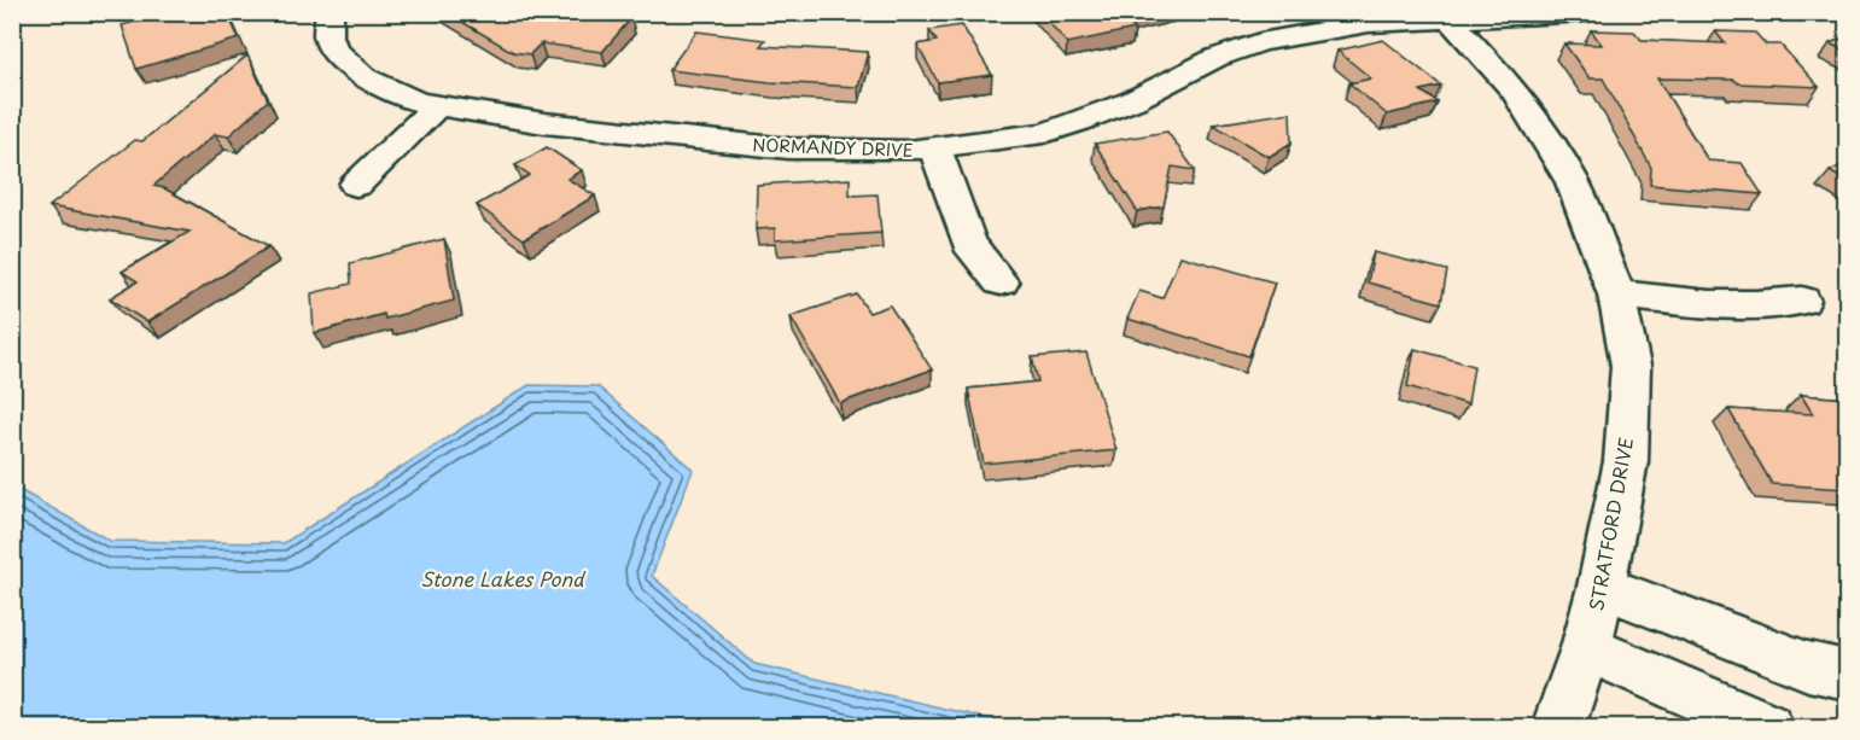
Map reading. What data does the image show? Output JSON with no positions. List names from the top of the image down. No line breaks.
{"streets":{"street":["NORMANDY DRIVE","STRATFORD DRIVE"]},"crossings":[["NORMANDY DRIVE","STRATFORD DRIVE"]],"water":["Stone Lakes Pond"]}
